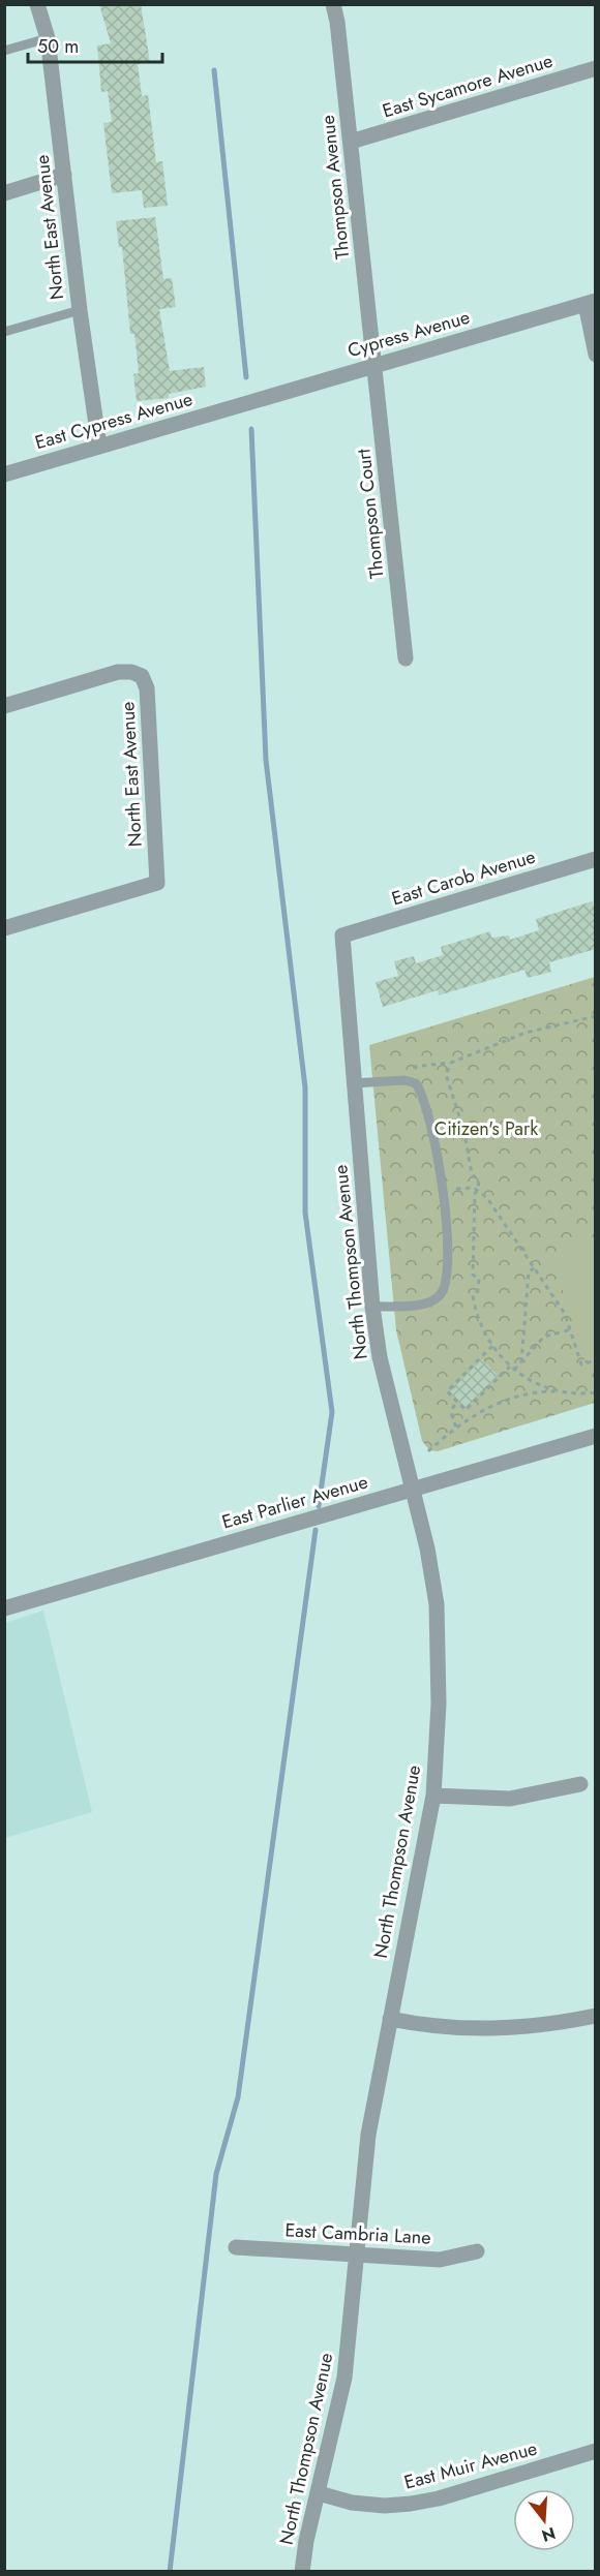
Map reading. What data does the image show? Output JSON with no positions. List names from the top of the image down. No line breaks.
{"streets":{"street":["East Sycamore Avenue","Thompson Avenue","North East Avenue","Cypress Avenue","East Cypress Avenue","Thompson Court","East Carob Avenue","North Thompson Avenue","East Parlier Avenue","East Cambria Lane","East Muir Avenue"]},"crossings":[["East Sycamore Avenue","Thompson Avenue"],["Thompson Avenue","Cypress Avenue"],["Thompson Avenue","Thompson Court"],["North East Avenue","East Cypress Avenue"],["Cypress Avenue","East Cypress Avenue"],["Cypress Avenue","Thompson Court"],["East Carob Avenue","North Thompson Avenue"],["North Thompson Avenue","East Parlier Avenue"],["North Thompson Avenue","East Cambria Lane"],["North Thompson Avenue","East Muir Avenue"]],"parks":["Citizen's Park"],"scale_bar":"50 m","north":"bottom"}
